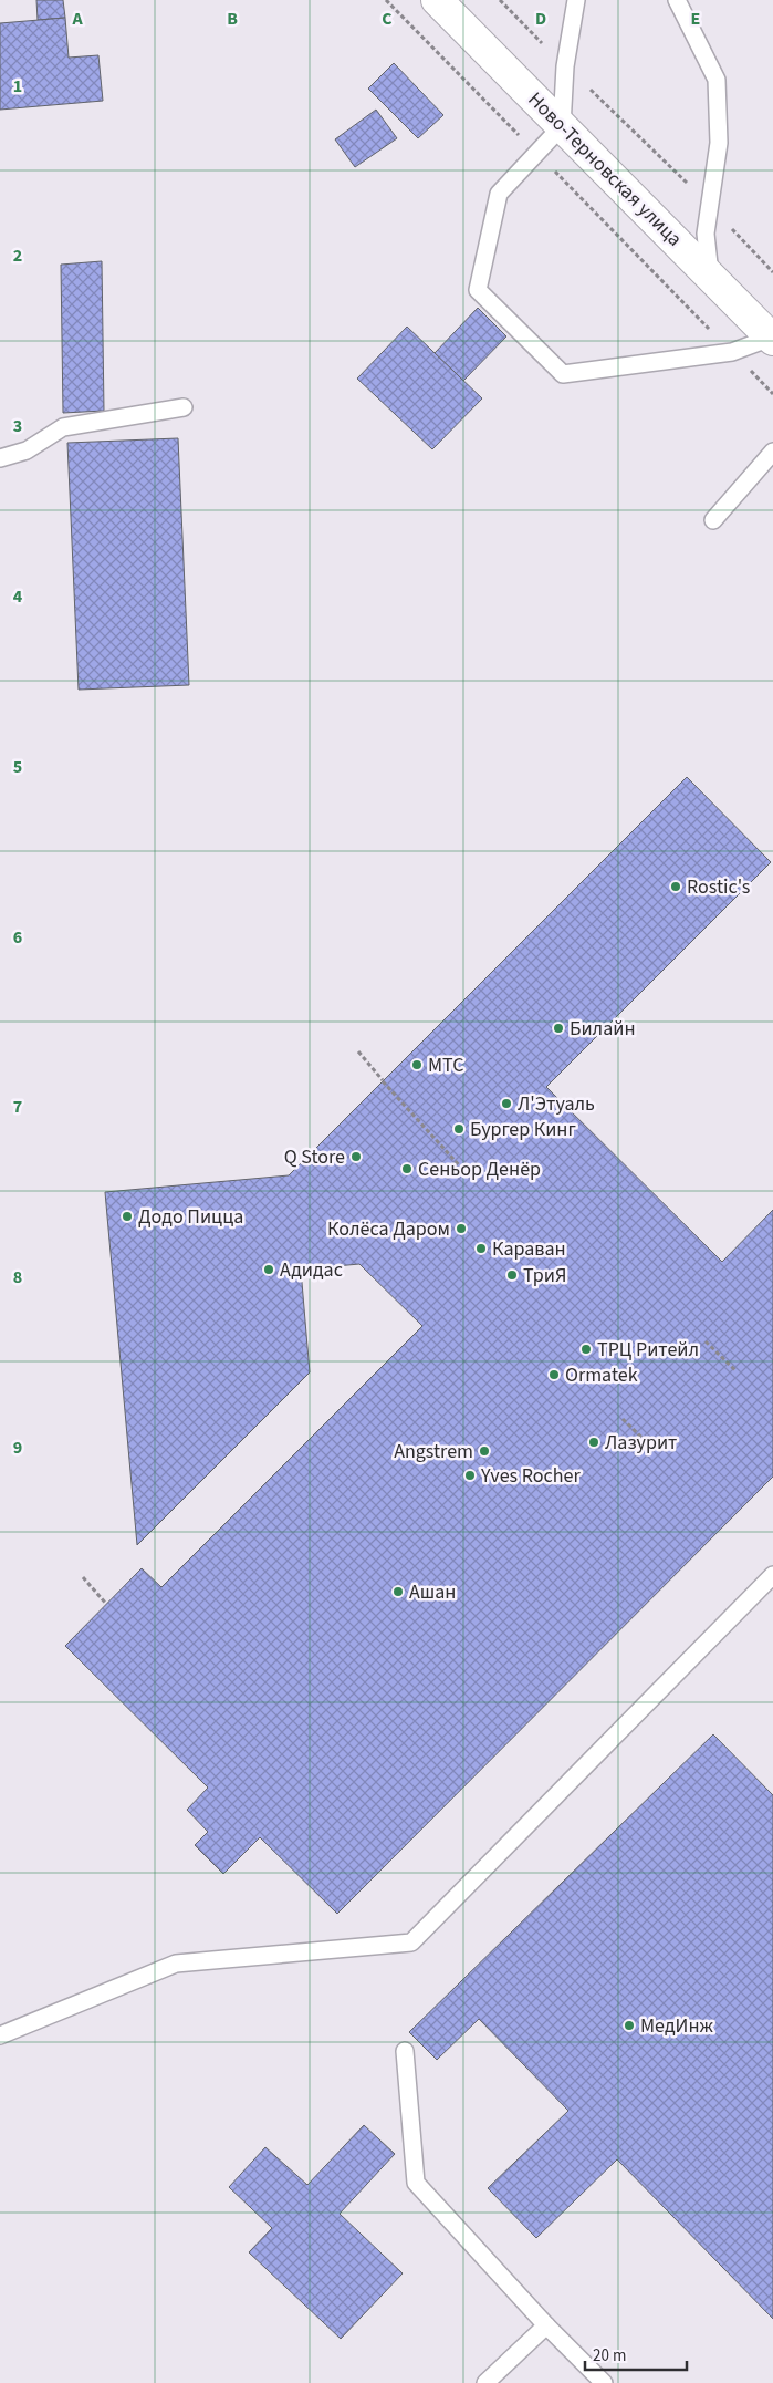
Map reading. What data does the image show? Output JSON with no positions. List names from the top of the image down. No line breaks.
{"streets":{"main road":["Ново-Терновская улица"]},"places":["Rostic's","Билайн","МТС","Л'Этуаль","Бургер Кинг","Q Store","Сеньор Денёр","Додо Пицца","Колёса Даром","Караван","Адидас","ТриЯ","ТРЦ Ритейл","Ormatek","Лазурит","Angstrem","Yves Rocher","Ашан","МедИнж"],"scale_bar":"20 m","grid":{"columns":["A","B","C","D","E"],"rows":["1","2","3","4","5","6","7","8","9"]}}
